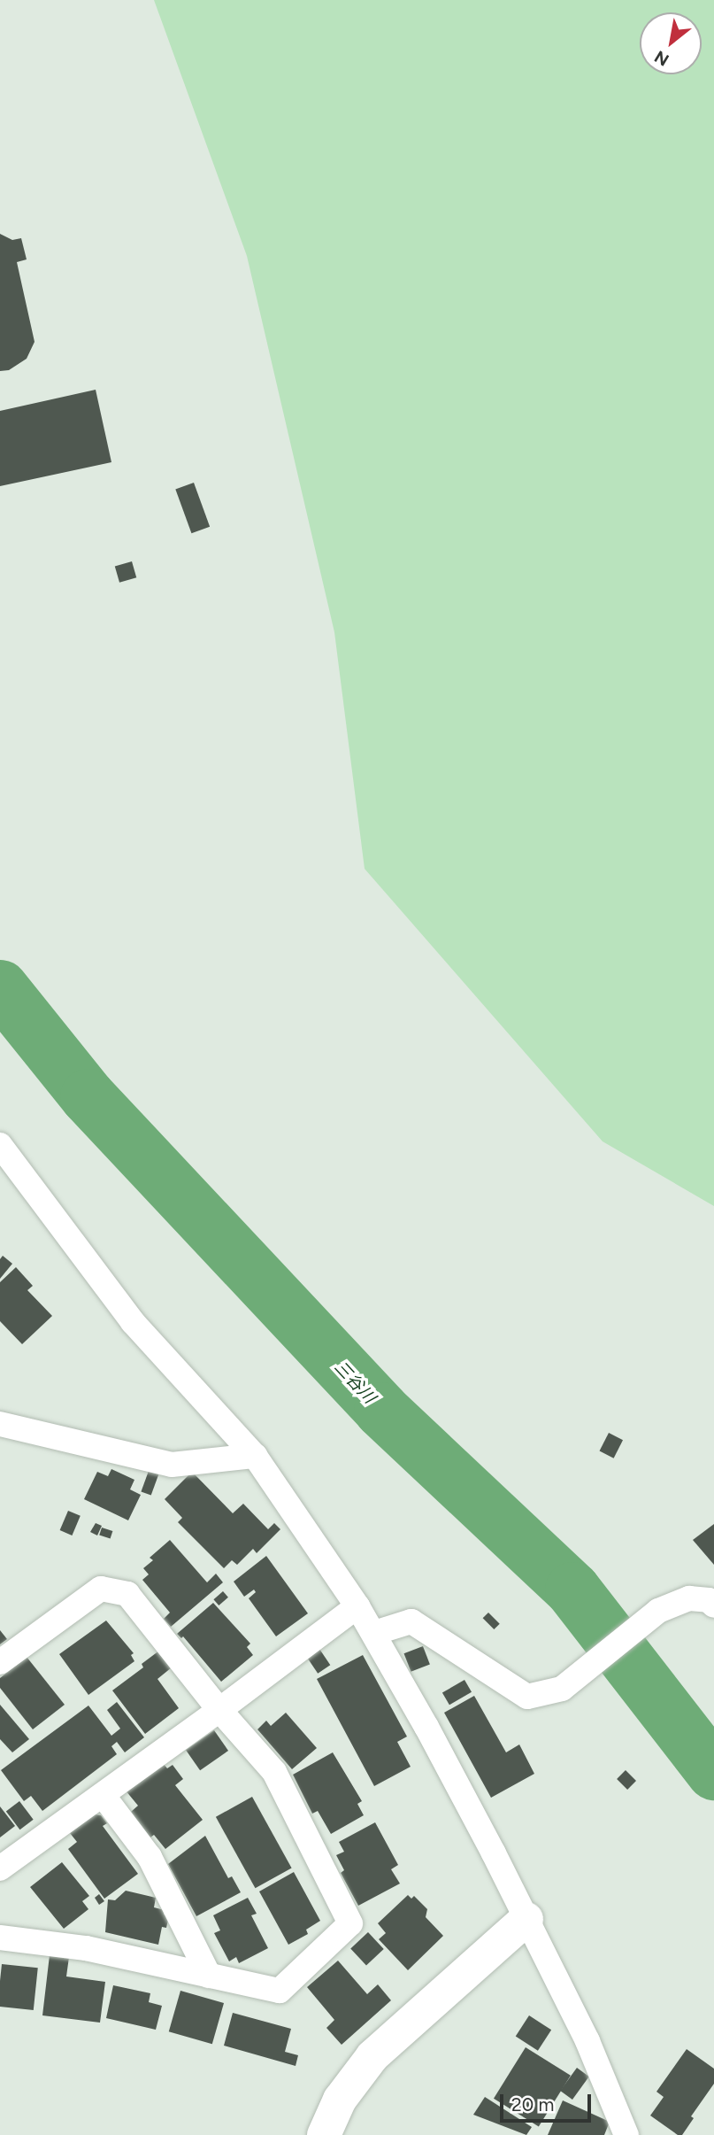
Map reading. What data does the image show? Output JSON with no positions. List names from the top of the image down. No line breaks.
{"water":["三谷川"],"scale_bar":"20 m","north":"bottom left"}
